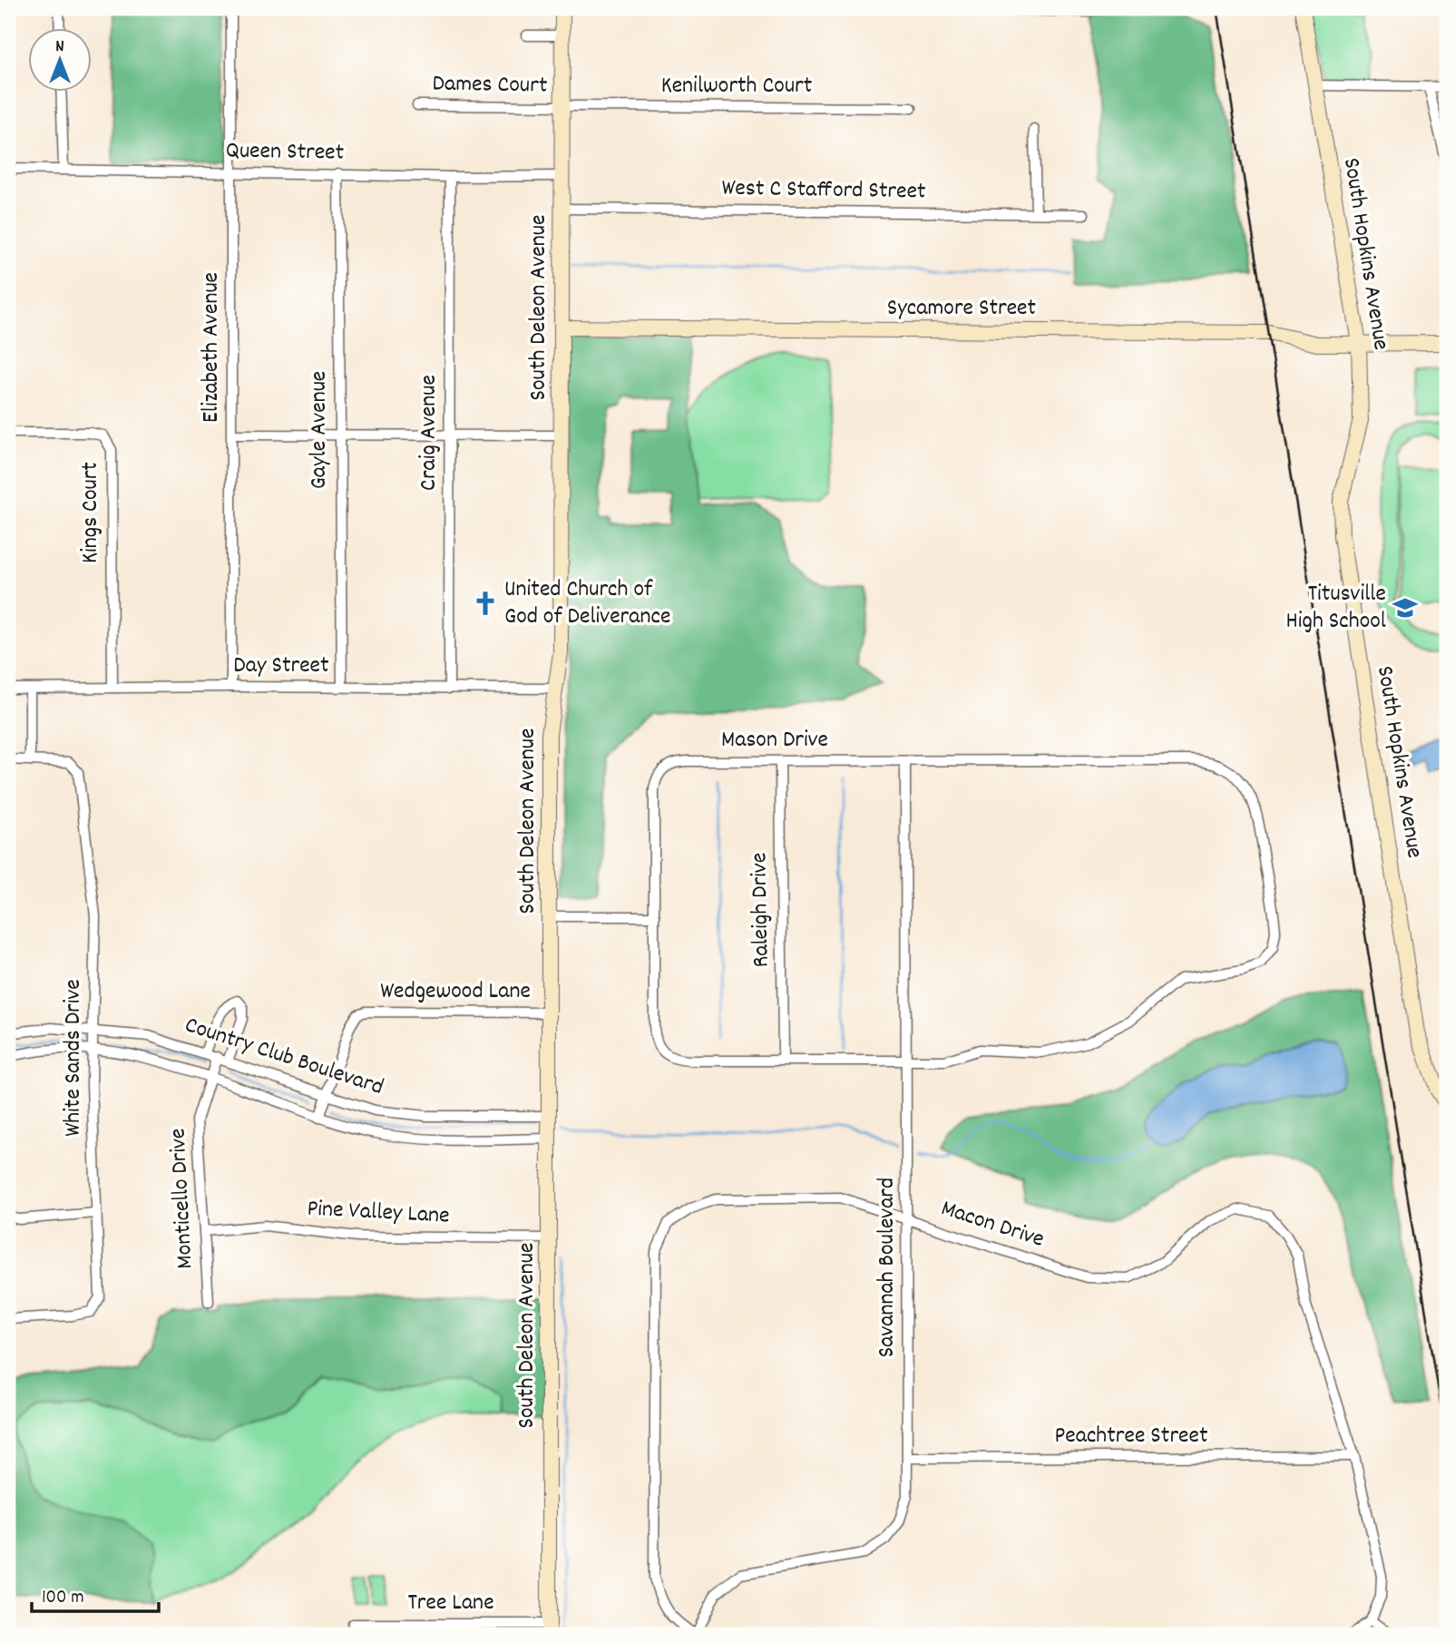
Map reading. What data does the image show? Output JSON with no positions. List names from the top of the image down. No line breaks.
{"streets":{"street":["Dames Court","Kenilworth Court","Queen Street","West C Stafford Street","South Hopkins Avenue","South Deleon Avenue","Sycamore Street","Elizabeth Avenue","Gayle Avenue","Craig Avenue","Kings Court","Day Street","Mason Drive","Raleigh Drive","Wedgewood Lane","Country Club Boulevard","White Sands Drive","Monticello Drive","Pine Valley Lane","Macon Drive","Savannah Boulevard","Peachtree Street","Tree Lane"]},"crossings":[["Dames Court","Kenilworth Court"],["Dames Court","South Deleon Avenue"],["Kenilworth Court","South Deleon Avenue"],["Queen Street","South Deleon Avenue"],["Queen Street","Elizabeth Avenue"],["Queen Street","Gayle Avenue"],["Queen Street","Craig Avenue"],["West C Stafford Street","South Deleon Avenue"],["South Hopkins Avenue","Sycamore Street"],["South Deleon Avenue","Sycamore Street"],["South Deleon Avenue","Day Street"],["South Deleon Avenue","Wedgewood Lane"],["South Deleon Avenue","Country Club Boulevard"],["South Deleon Avenue","Pine Valley Lane"],["South Deleon Avenue","Tree Lane"],["Elizabeth Avenue","Day Street"],["Gayle Avenue","Day Street"],["Craig Avenue","Day Street"],["Kings Court","Day Street"],["Mason Drive","Raleigh Drive"],["Mason Drive","Savannah Boulevard"],["Wedgewood Lane","Country Club Boulevard"],["Country Club Boulevard","White Sands Drive"],["Country Club Boulevard","Monticello Drive"],["Monticello Drive","Pine Valley Lane"],["Macon Drive","Savannah Boulevard"],["Macon Drive","Peachtree Street"],["Savannah Boulevard","Peachtree Street"]],"places":{"church":["United Church of God of Deliverance"],"school or university":["Titusville High School"]},"scale_bar":"100 m","north":"top"}
